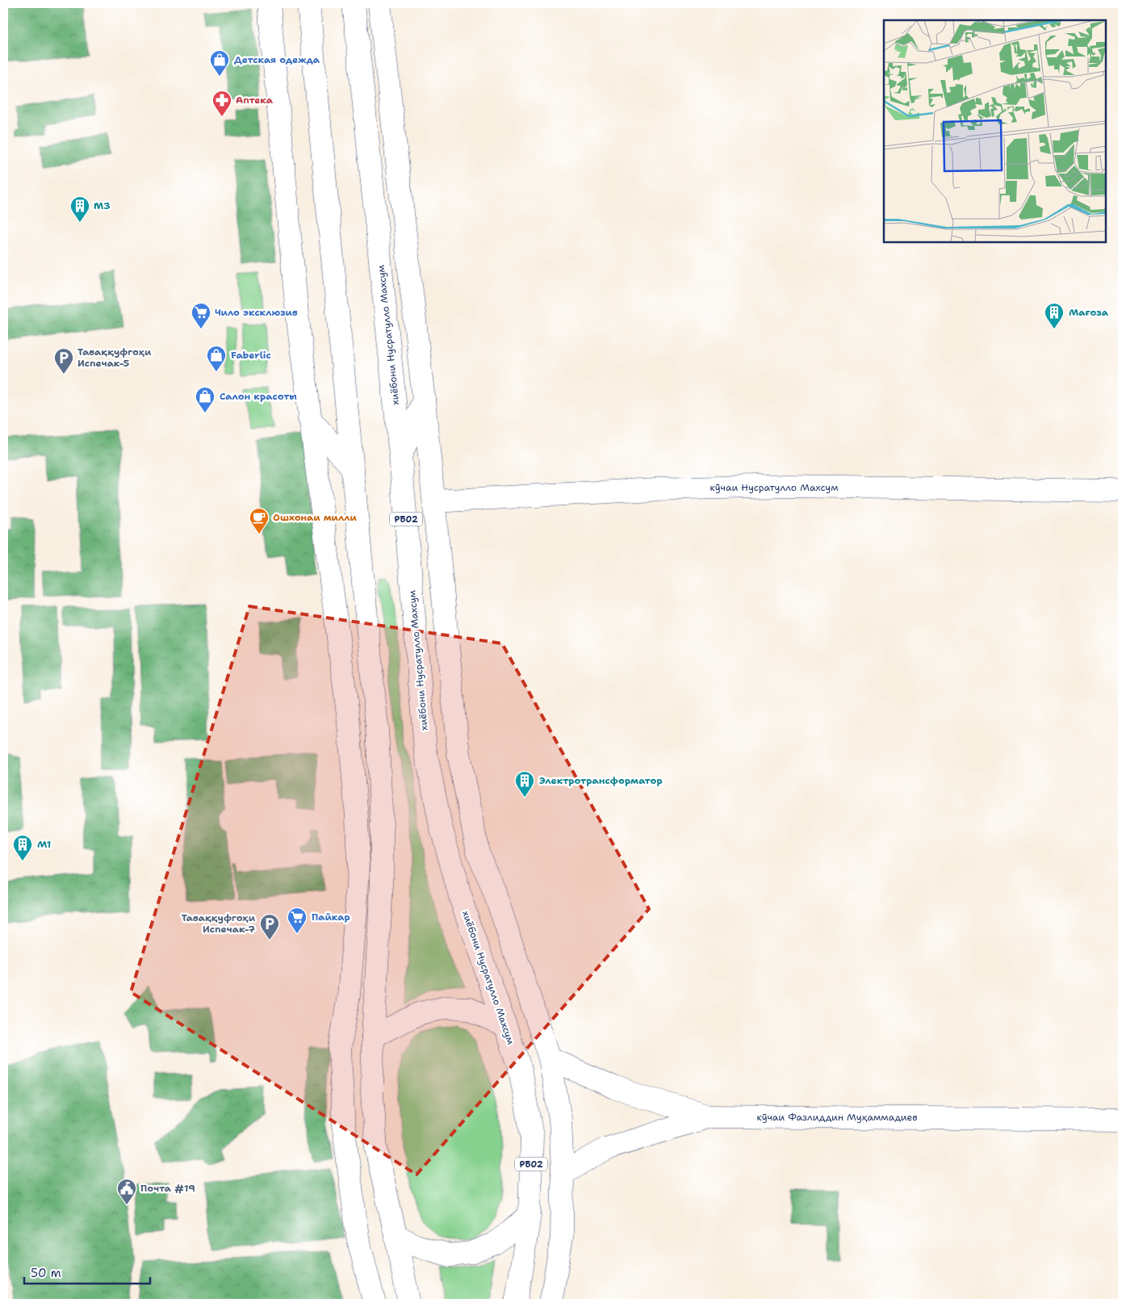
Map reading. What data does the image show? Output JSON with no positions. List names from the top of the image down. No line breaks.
{"streets":{"main road":["хиёбони Нусратулло Махсум","кӯчаи Нусратулло Махсум","РБ02","кӯчаи Фазлиддин Муҳаммадиев"]},"places":{"shop":["Детская одежда","Faberlic","Салон красоты"],"pharmacy":["Аптека"],"building":["M3","Мағоза","Электротрансформатор","М1"],"supermarket":["Чило эксклюзив","Пайкар"],"parking":["Таваққуфгоҳи Испечак-5","Таваққуфгоҳи Испечак-7"],"cafe":["Ошхонаи милли"],"public building":["Почта #19"]},"scale_bar":"50 m"}
